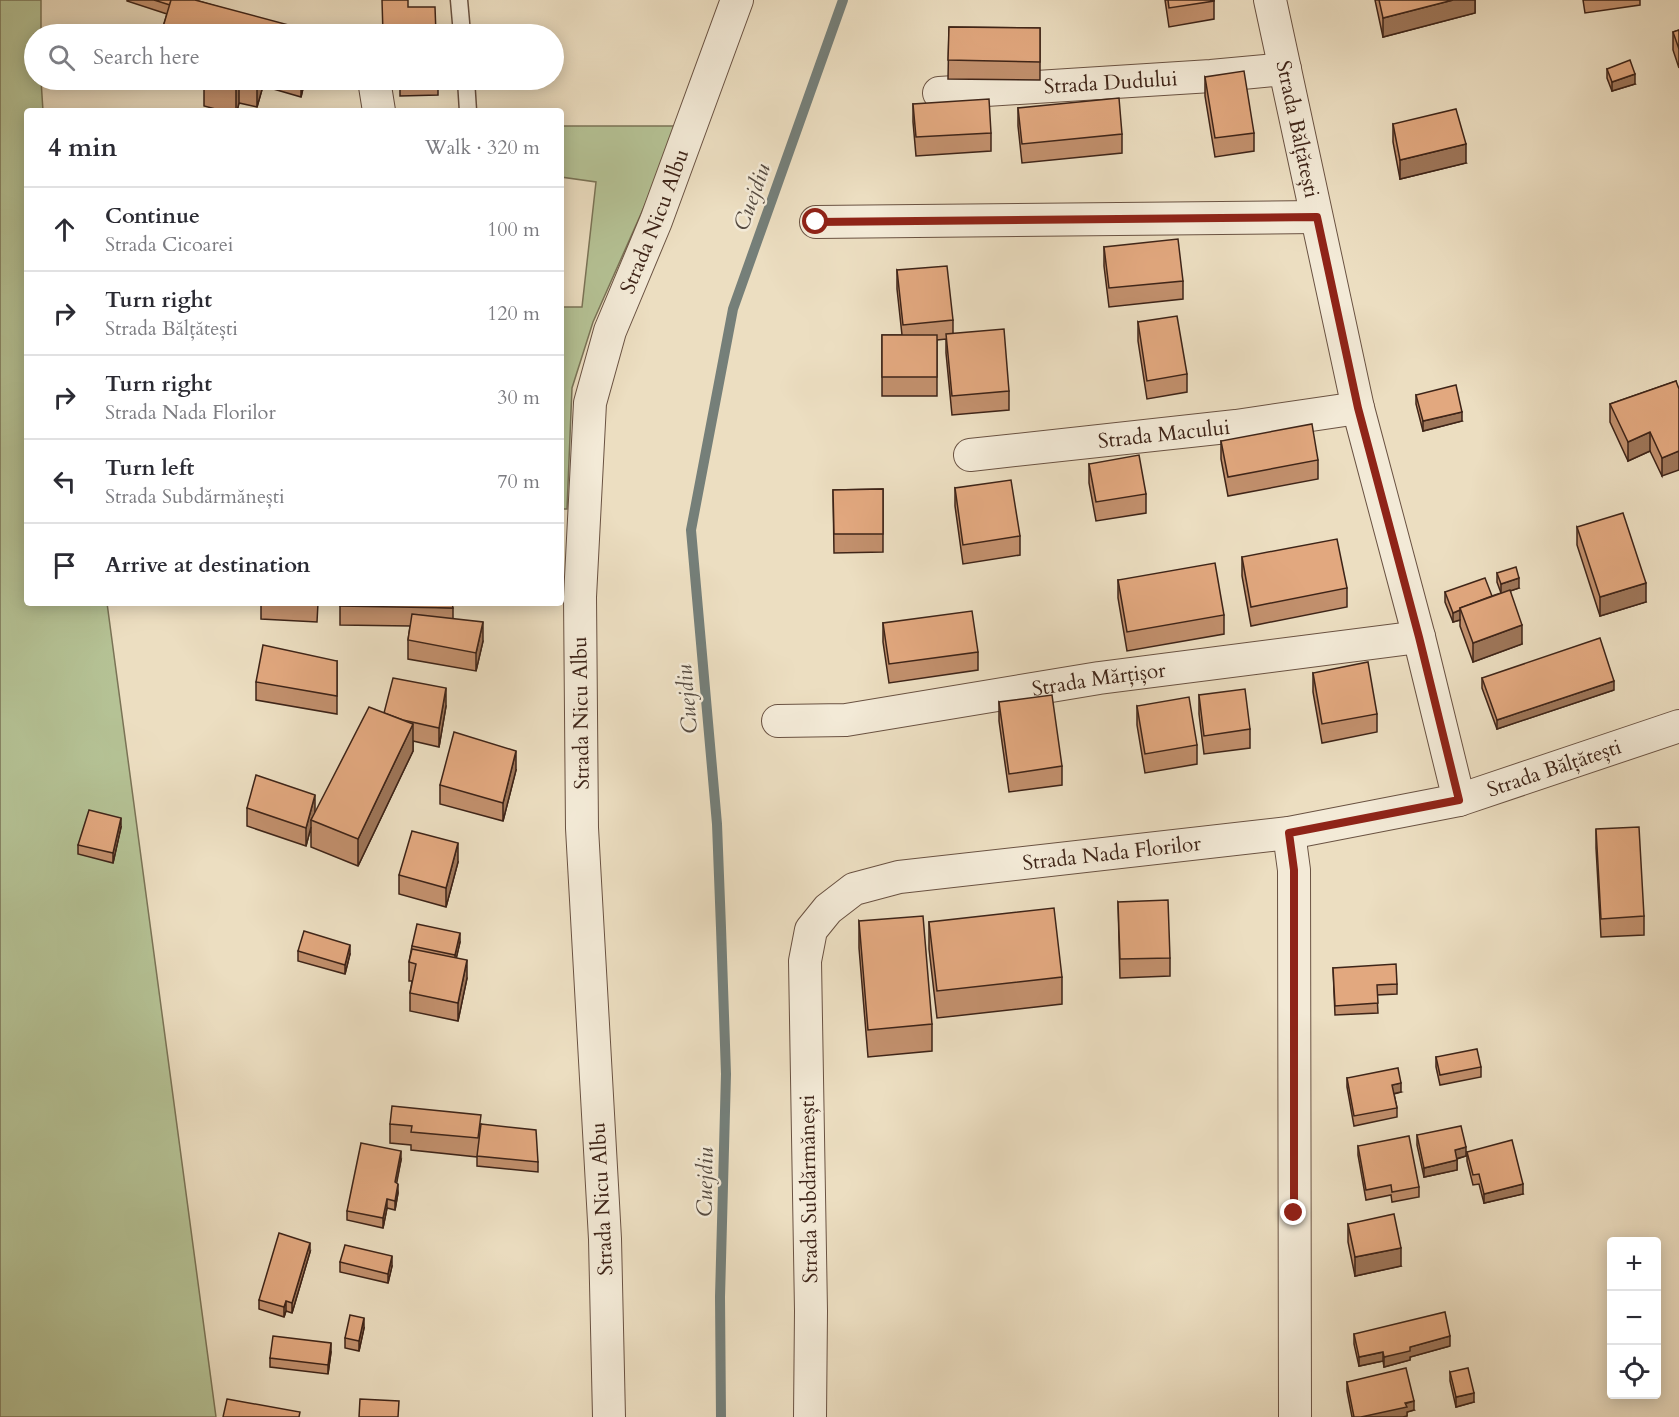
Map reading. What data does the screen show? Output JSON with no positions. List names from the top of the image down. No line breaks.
{"streets":{"street":["Strada Dudului","Strada Bălțătești","Strada Nicu Albu","Strada Macului","Strada Mărțișor","Strada Nada Florilor","Strada Subdărmănești"]},"crossings":[["Strada Dudului","Strada Bălțătești"],["Strada Bălțătești","Strada Macului"],["Strada Bălțătești","Strada Mărțișor"],["Strada Bălțătești","Strada Nada Florilor"],["Strada Nada Florilor","Strada Subdărmănești"]],"water":["Cuejdiu"],"page":{"search":"Search here","heading":["4 min","Walk · 320 m"],"list":[["Continue","Strada Cicoarei","100 m"],["Turn right","Strada Bălțătești","120 m"],["Turn right","Strada Nada Florilor","30 m"],["Turn left","Strada Subdărmănești","70 m"],"Arrive at destination"],"map_buttons":["+","−"]}}
